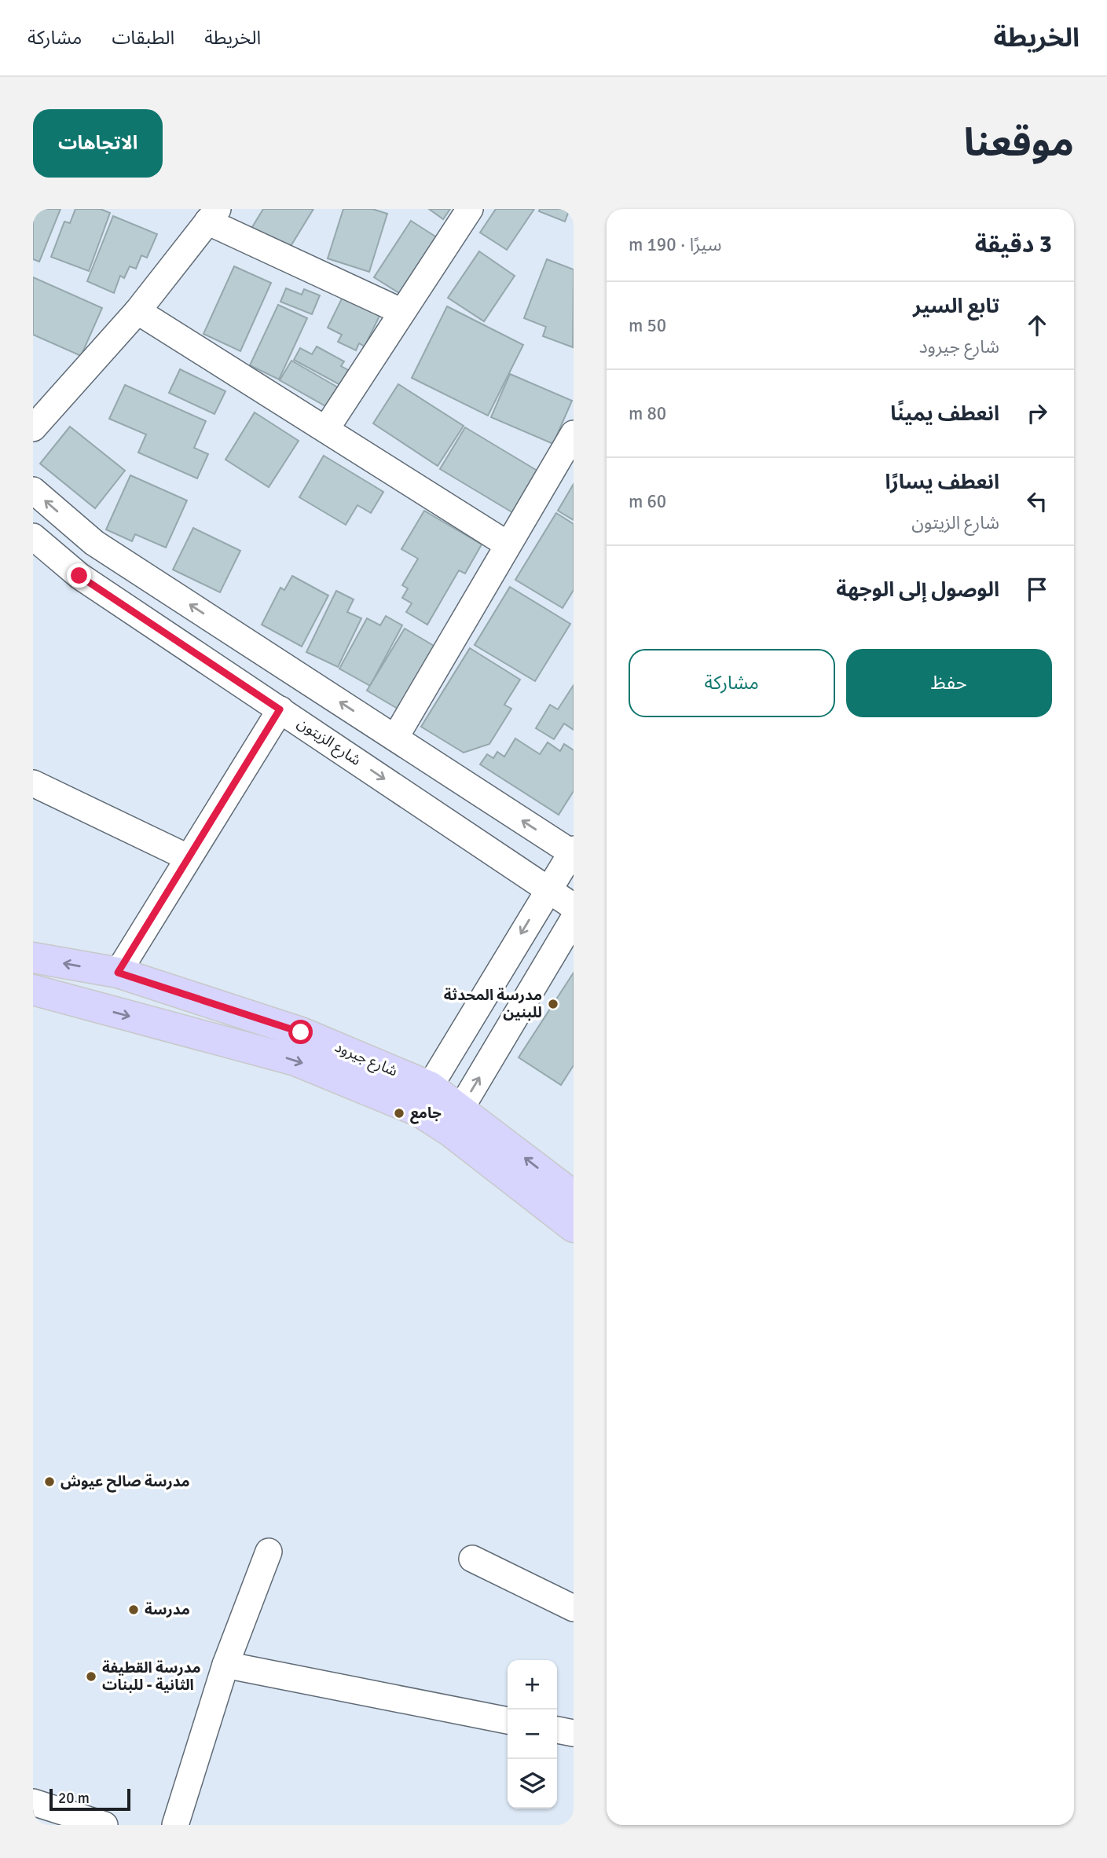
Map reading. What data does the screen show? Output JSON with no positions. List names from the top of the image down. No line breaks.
{"streets":{"main road":["شارع جيرود"],"street":["شارع الزيتون"]},"places":["مدرسة المحدثة للبنين","جامع","مدرسة صالح عيوش","مدرسة","مدرسة القطيفة الثانية - للبنات"],"scale_bar":"20 m","page":{"header":"الخريطة","nav":["الخريطة","الطبقات","مشاركة"],"title":"موقعنا","buttons":["الاتجاهات",["حفظ","مشاركة"]],"heading":["3 دقيقة","سيرًا · 190 m"],"list":[["تابع السير","شارع جيرود","50 m"],["انعطف يمينًا","80 m"],["انعطف يسارًا","شارع الزيتون","60 m"],"الوصول إلى الوجهة"],"map_buttons":["+","−"],"scale":"20 m"}}
